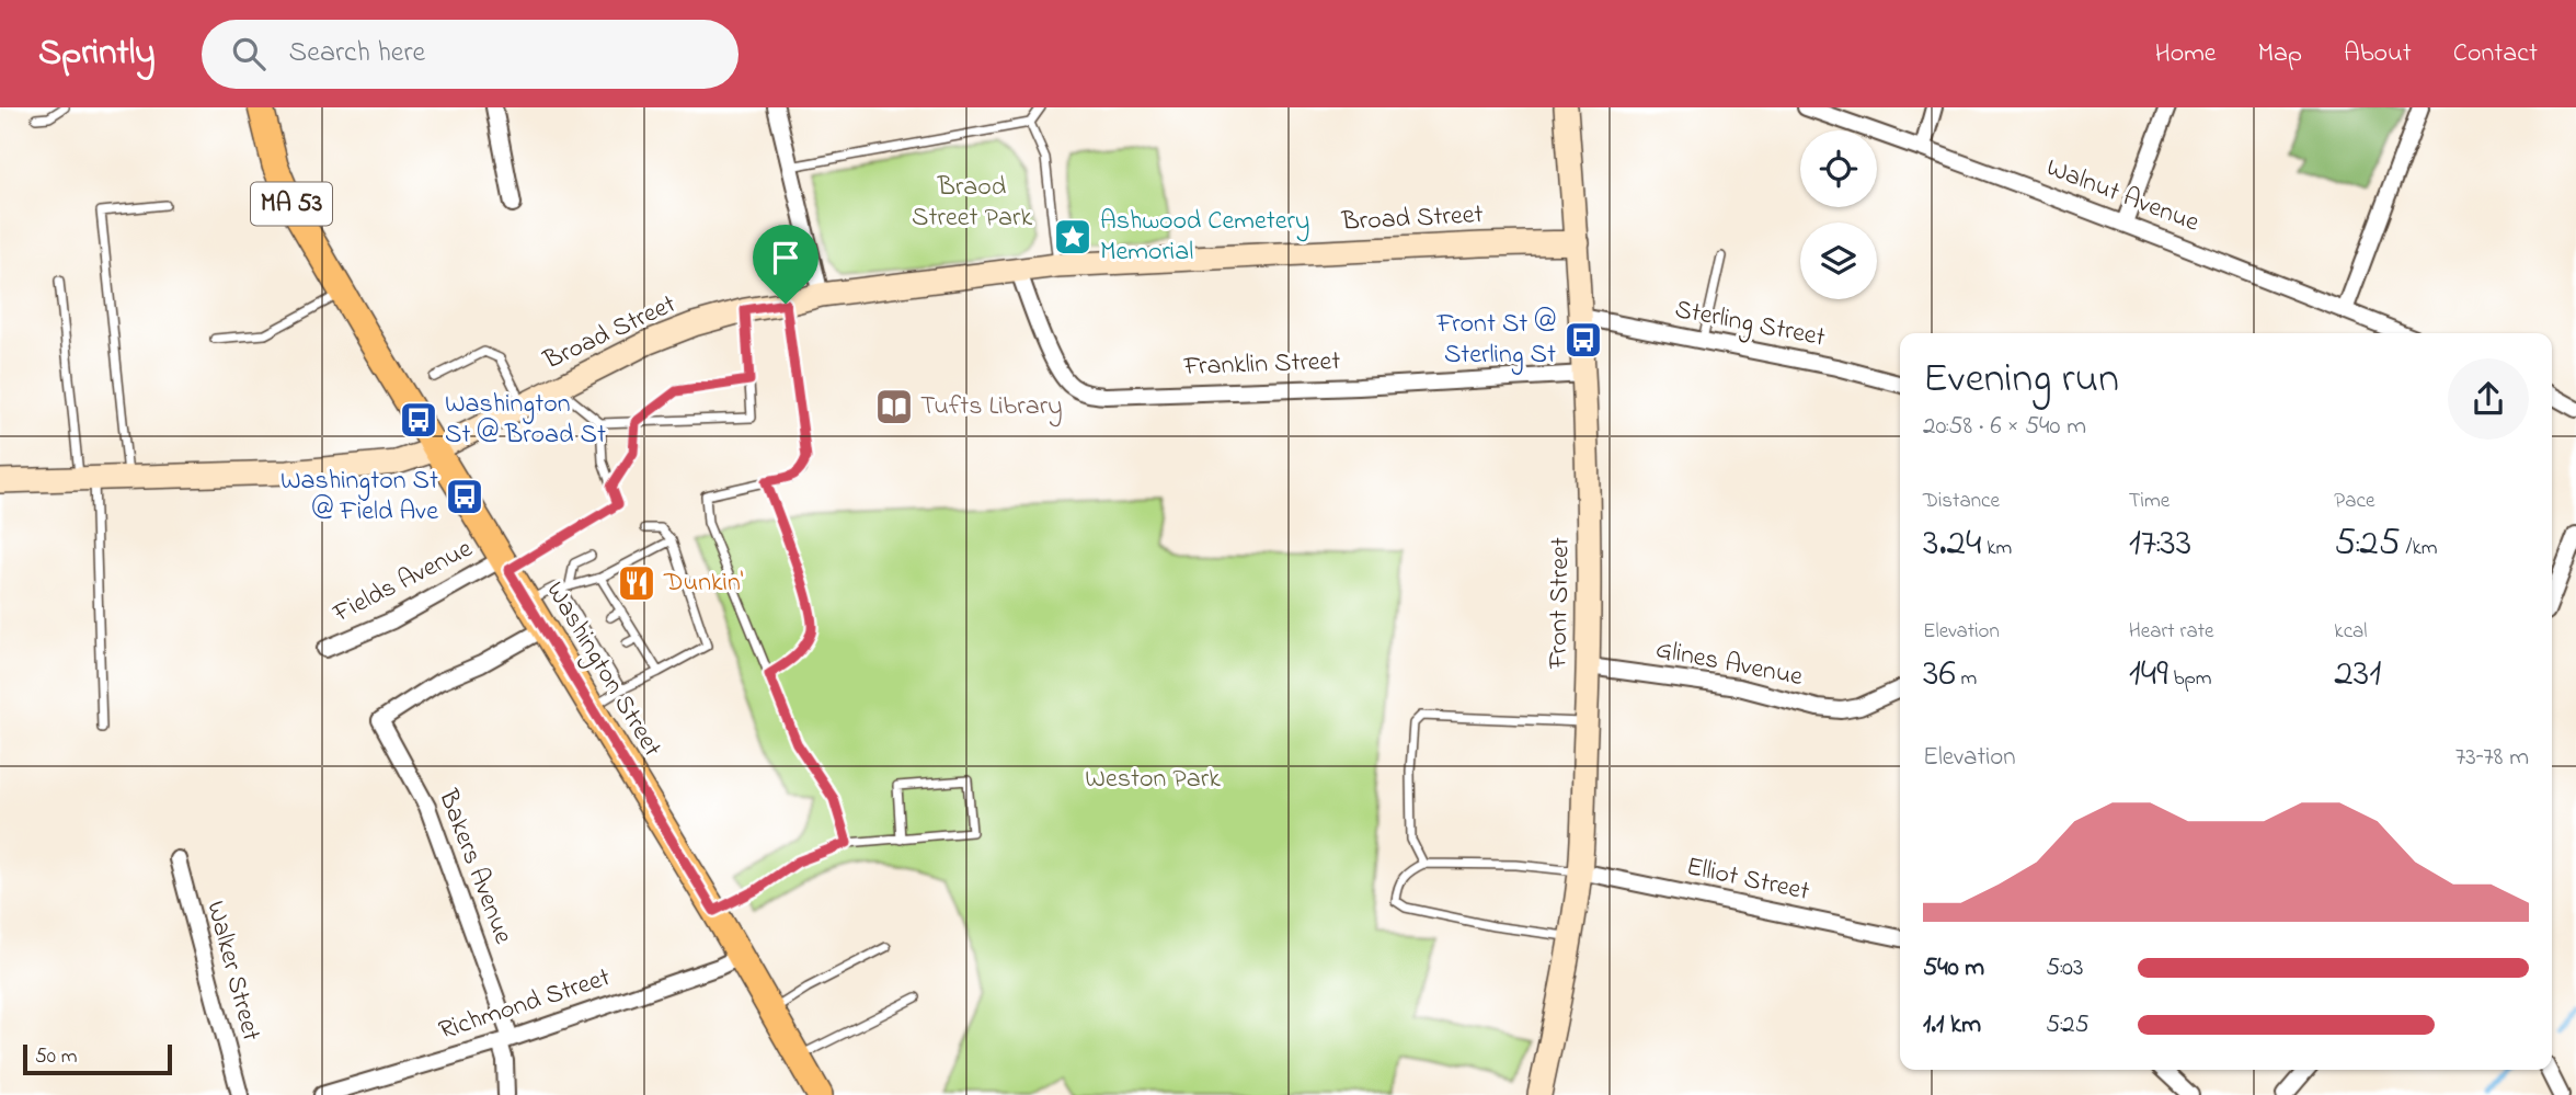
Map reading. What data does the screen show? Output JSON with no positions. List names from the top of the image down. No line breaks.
{"streets":{"main road":["MA 53","Washington Street"],"street":["Walnut Avenue","Broad Street","Sterling Street","Franklin Street","Fields Avenue","Front Street","Glines Avenue","Bakers Avenue","Elliot Street","Walker Street","Richmond Street"]},"crossings":[["Broad Street","Franklin Street"],["Broad Street","Front Street"],["Broad Street","Washington Street"],["Sterling Street","Front Street"],["Franklin Street","Front Street"],["Fields Avenue","Washington Street"],["Front Street","Glines Avenue"],["Front Street","Elliot Street"],["Washington Street","Bakers Avenue"],["Washington Street","Richmond Street"],["Bakers Avenue","Richmond Street"]],"parks":["Braod Street Park","Weston Park"],"places":{"place":["Ashwood Cemetery Memorial"],"bus stop":["Front St @ Sterling St","Washington St @ Broad St","Washington St @ Field Ave"],"library":["Tufts Library"],"restaurant":["Dunkin'"]},"scale_bar":"50 m","page":{"header":"Sprintly","search":"Search here","nav":["Home","Map","About","Contact"],"heading":["Evening run","20:58 · 6 × 540 m"],"stats":[["Distance","3.24 km"],["Time","17:33"],["Pace","5:25 /km"],["Elevation","36 m"],["Heart rate","149 bpm"],["kcal","231"]],"chart":["Elevation","73–78 m"],"list":[{"name":"540 m","note":"5:03"},{"name":"1.1 km","note":"5:25"}],"scale":"50 m"}}
